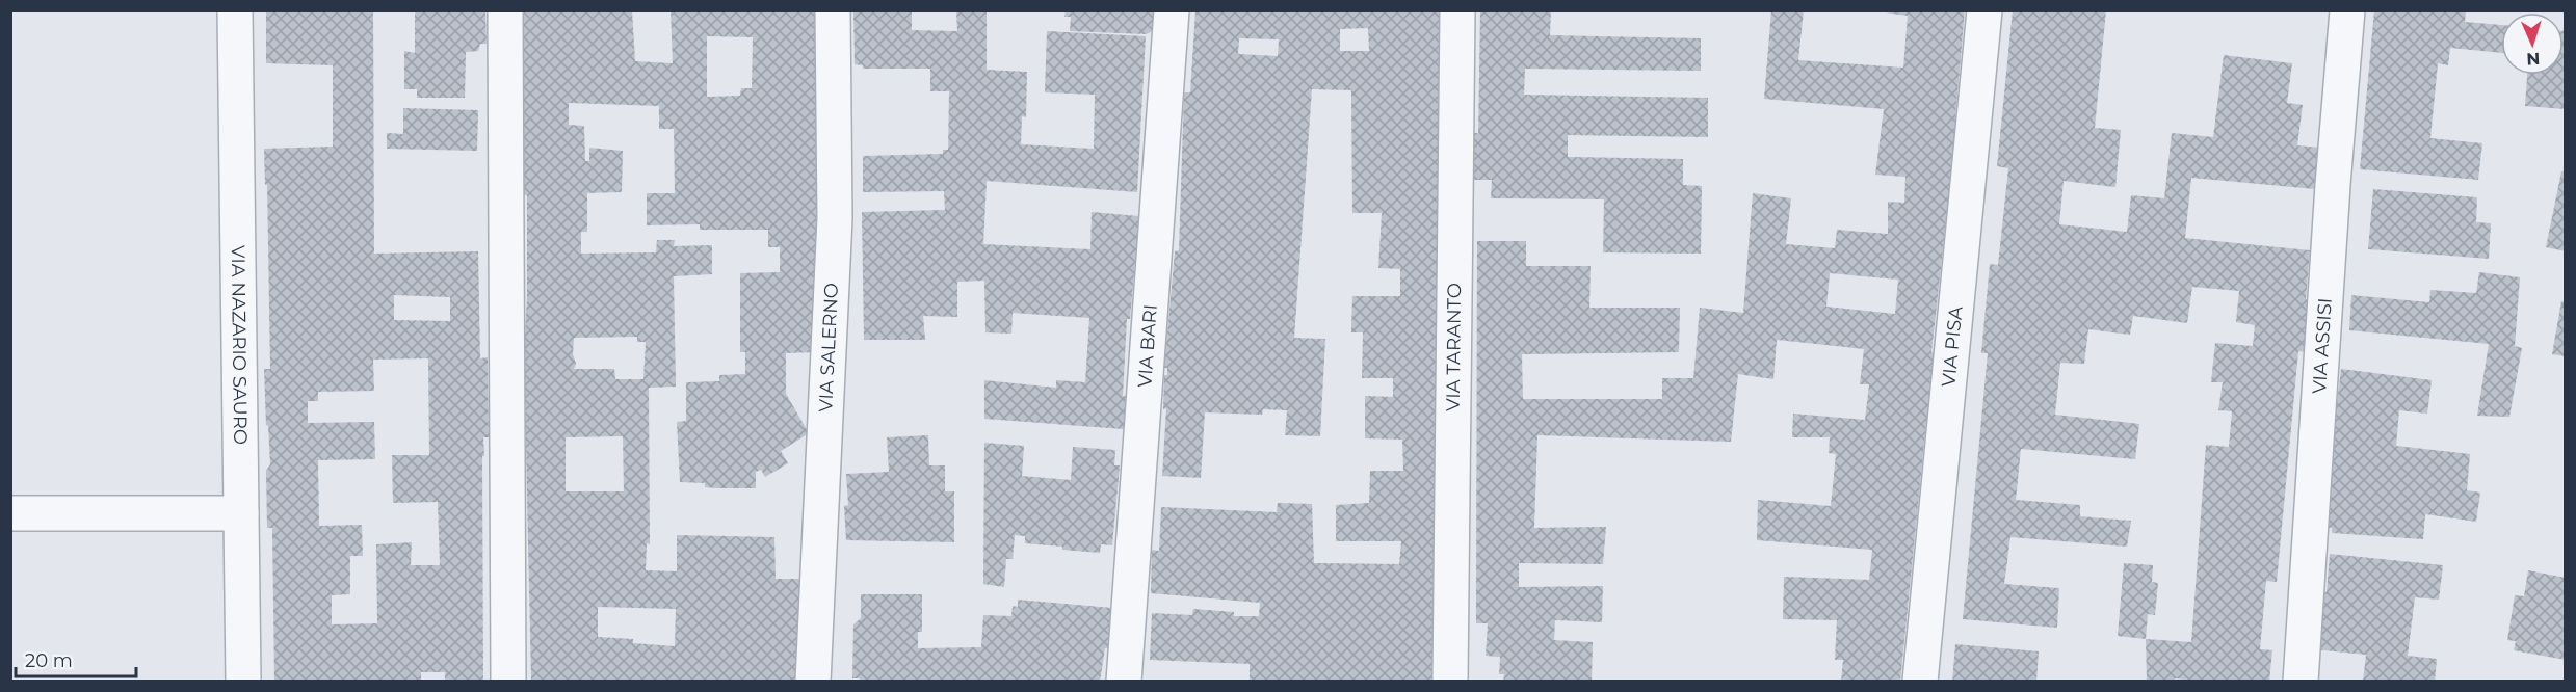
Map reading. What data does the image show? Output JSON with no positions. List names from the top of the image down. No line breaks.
{"streets":{"street":["VIA NAZARIO SAURO","VIA SALERNO","VIA BARI","VIA TARANTO","VIA PISA","VIA ASSISI"]},"scale_bar":"20 m","north":"bottom"}
